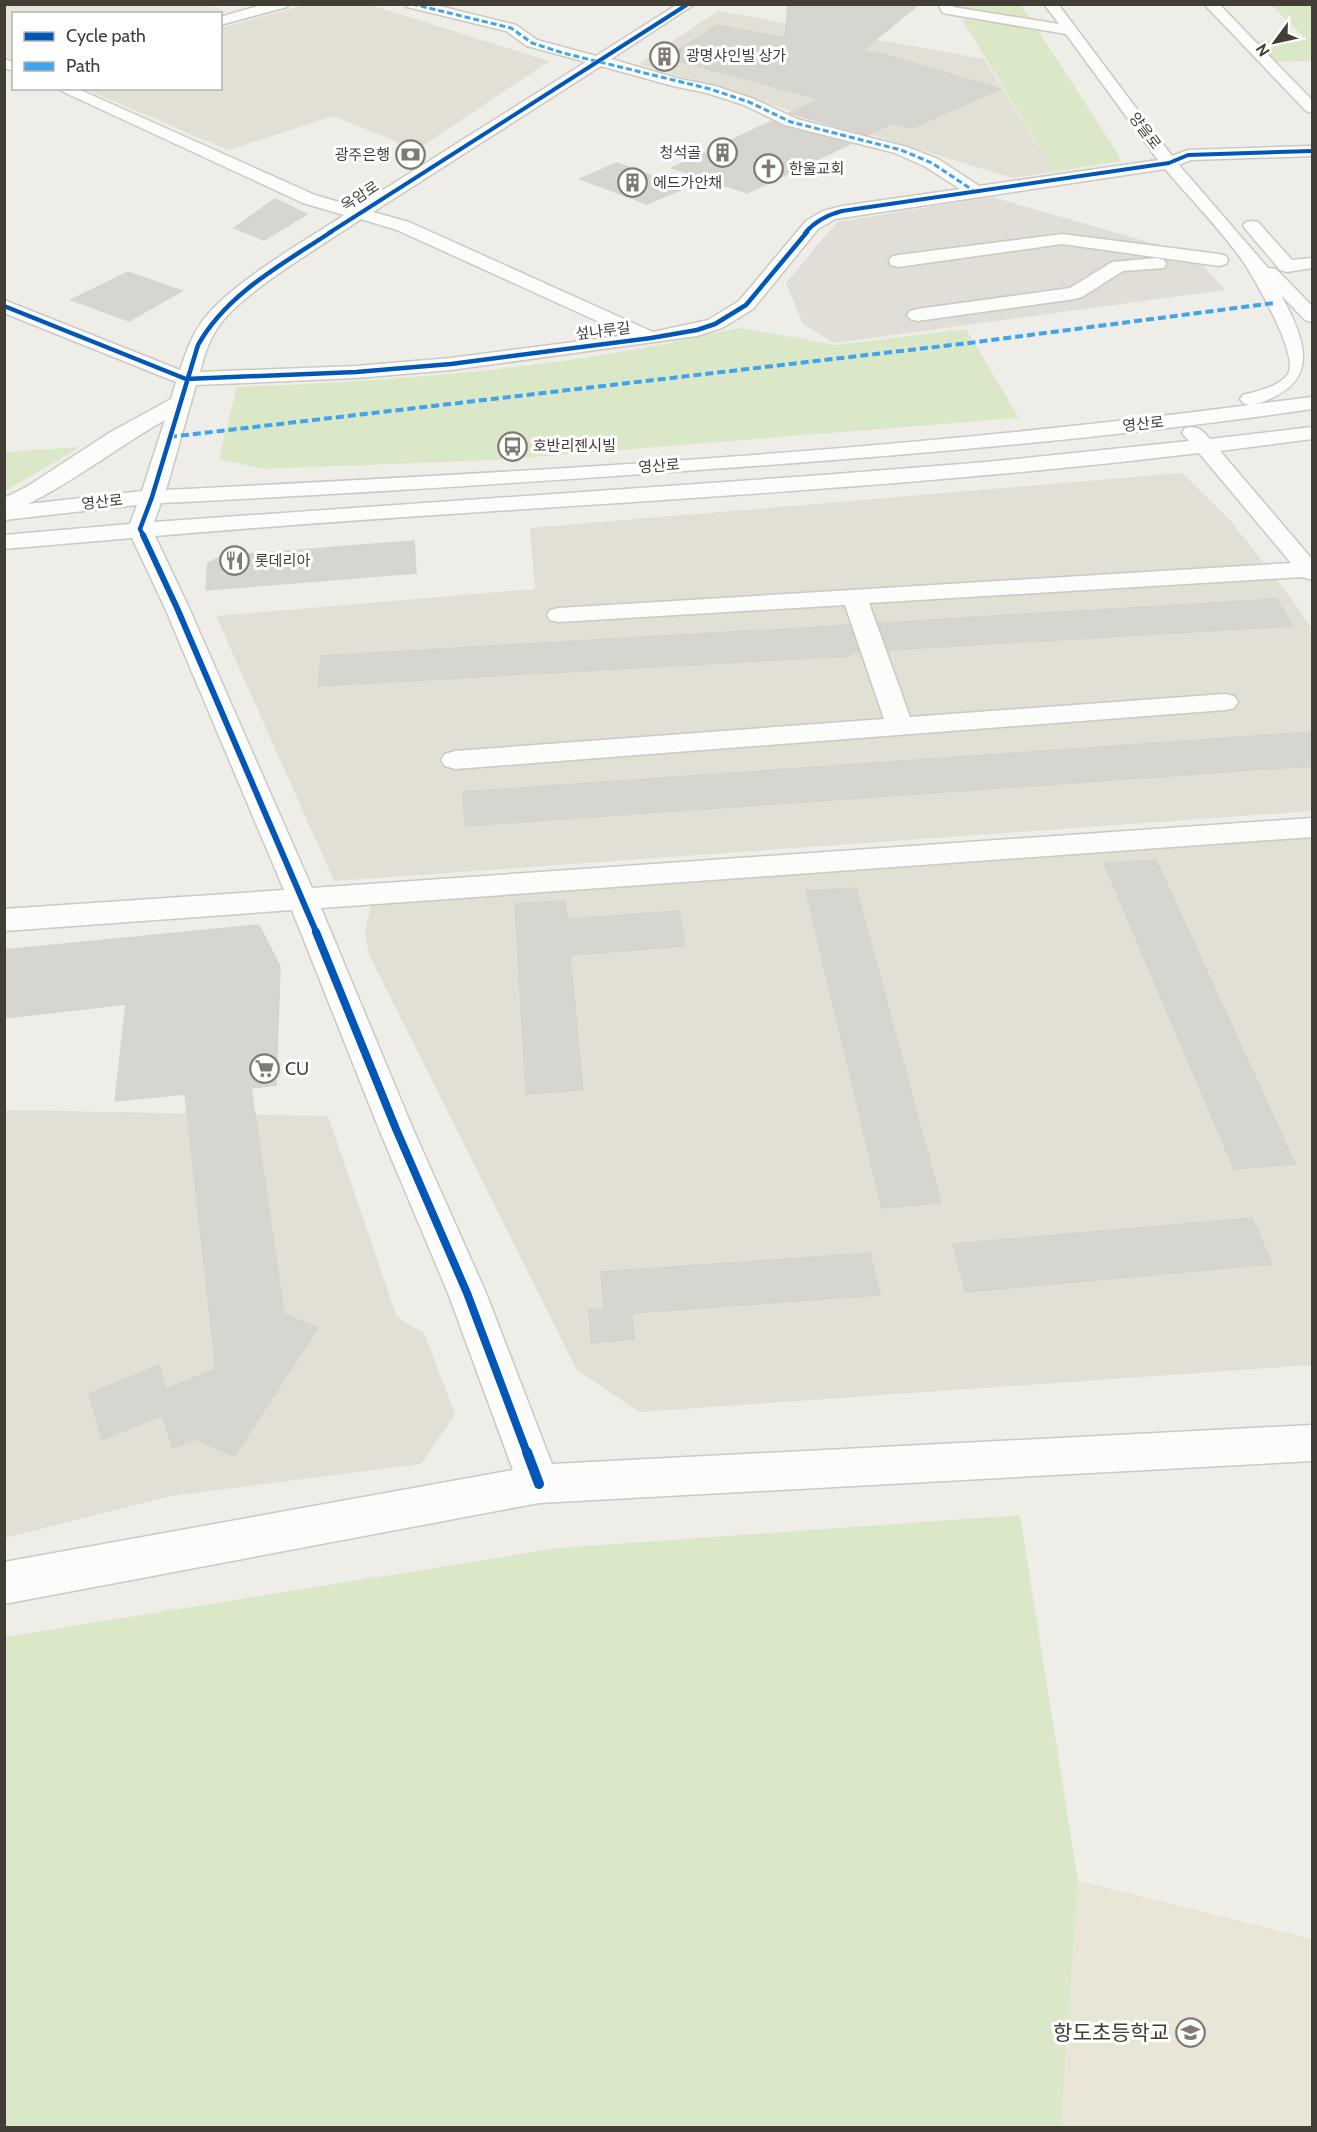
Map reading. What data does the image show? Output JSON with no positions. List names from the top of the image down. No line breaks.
{"streets":{"street":["양을로","옥암로","섶나루길","영산로"]},"crossings":[["양을로","섶나루길"],["옥암로","섶나루길"],["옥암로","영산로"]],"places":{"building":["광명샤인빌 상가","청석골","에드가안채"],"bank":["광주은행"],"church":["한울교회"],"bus stop":["호반리젠시빌"],"restaurant":["롯데리아"],"supermarket":["CU"],"school or university":["항도초등학교"]},"legend":["Cycle path","Path"],"north":"bottom left"}
